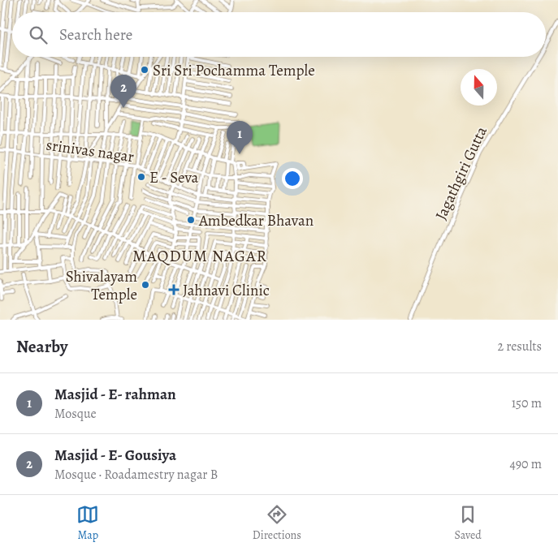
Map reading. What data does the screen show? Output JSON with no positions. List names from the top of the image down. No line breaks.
{"streets":{"street":["srinivas nagar","Jagathgiri Gutta"]},"districts":["MAQDUM NAGAR"],"places":{"other":["Sri Sri Pochamma Temple","E - Seva","Ambedkar Bhavan","Shivalayam Temple"],"health":["Jahnavi Clinic"]},"north":"top","page":{"search":"Search here","pins":["2","1"],"heading":["Nearby","2 results"],"list":[{"mark":"1","name":"Masjid - E- rahman","note":"Mosque","value":"150 m"},{"mark":"2","name":"Masjid - E- Gousiya","note":"Mosque · Roadamestry nagar B","value":"490 m"}],"nav":["Map","Directions","Saved"]}}
